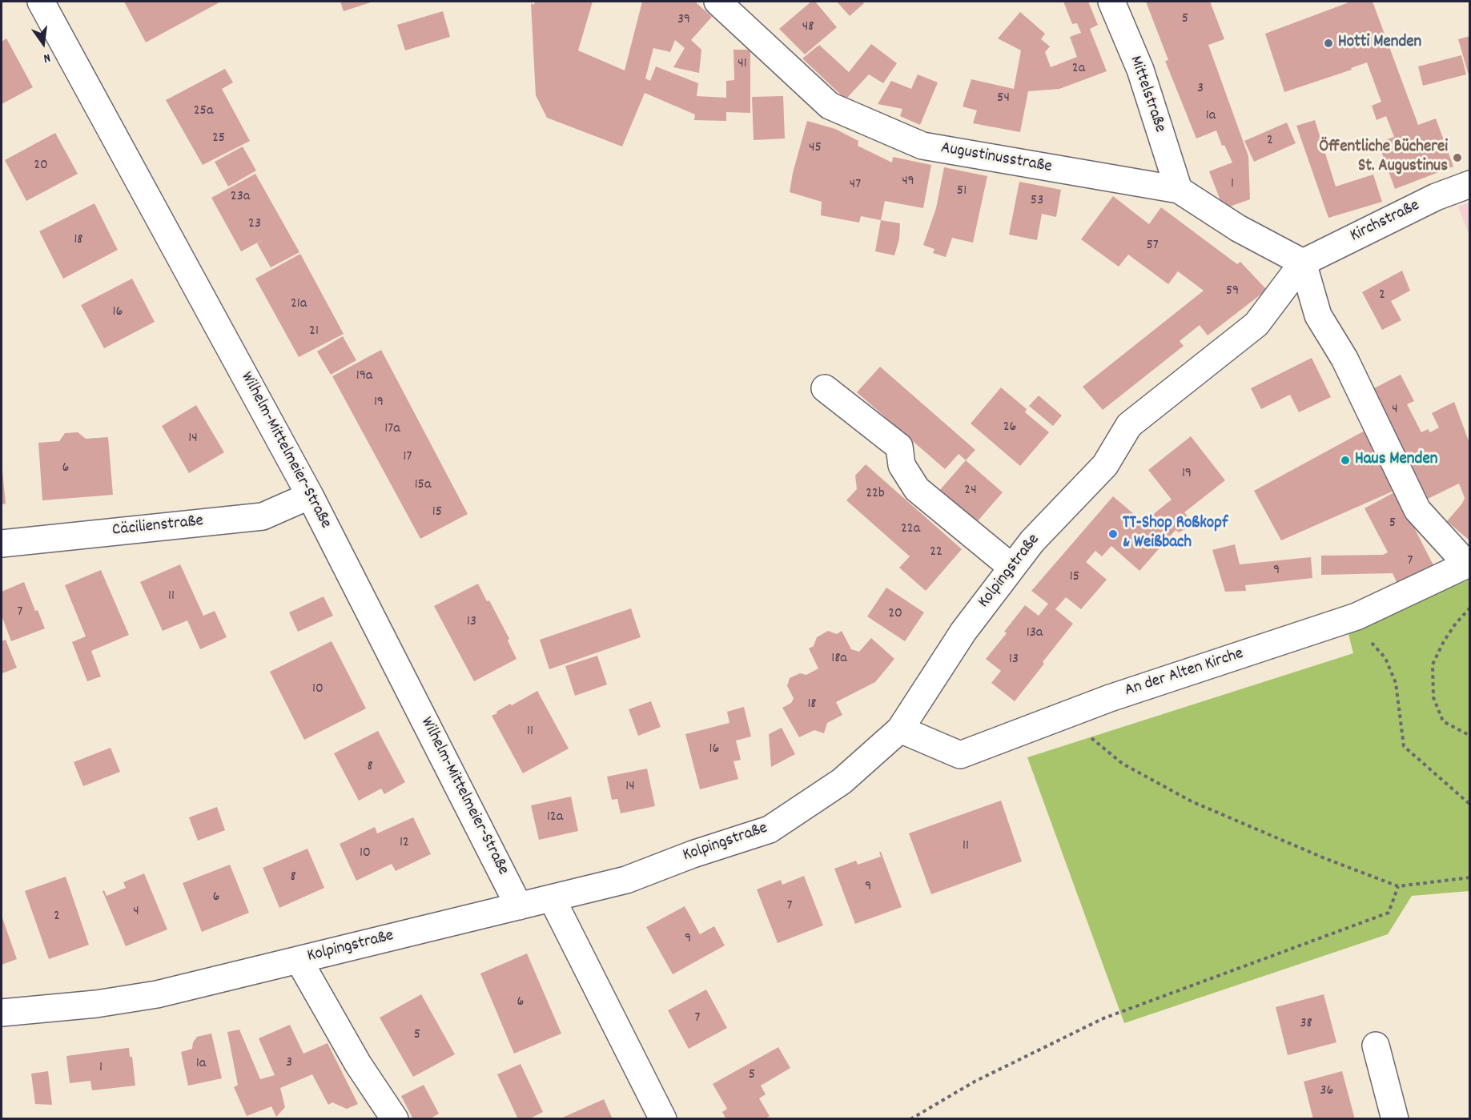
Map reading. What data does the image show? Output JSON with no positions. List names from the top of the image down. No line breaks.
{"streets":{"street":["Mittelstraße","Augustinusstraße","Kirchstraße","Wilhelm-Mittelmeier-Straße","Cäcilienstraße","Kolpingstraße","An der Alten Kirche"]},"crossings":[["Mittelstraße","Augustinusstraße"],["Augustinusstraße","Kirchstraße"],["Augustinusstraße","Kolpingstraße"],["Augustinusstraße","An der Alten Kirche"],["Kirchstraße","Kolpingstraße"],["Kirchstraße","An der Alten Kirche"],["Wilhelm-Mittelmeier-Straße","Cäcilienstraße"],["Wilhelm-Mittelmeier-Straße","Kolpingstraße"],["Kolpingstraße","An der Alten Kirche"]],"places":["Hotti Menden","Öffentliche Bücherei St. Augustinus","Haus Menden","TT-Shop Roßkopf & Weißbach"],"house_numbers":["5","39","48","41","2a","3","54","25a","1a","25","2","45","20","49","1","47","51","23a","53","23","18","57","59","2","21a","16","21","19a","19","4","26","17a","14","17","6","19","15a","24","22b","15","5","22a","22","7","9","15","11","7","20","13","13a","18a","13","10","18","11","16","8","14","12a","12","11","10","8","9","6","7","4","2","9","6","7","38","5","3","1a","1","5","36"],"north":"bottom"}
